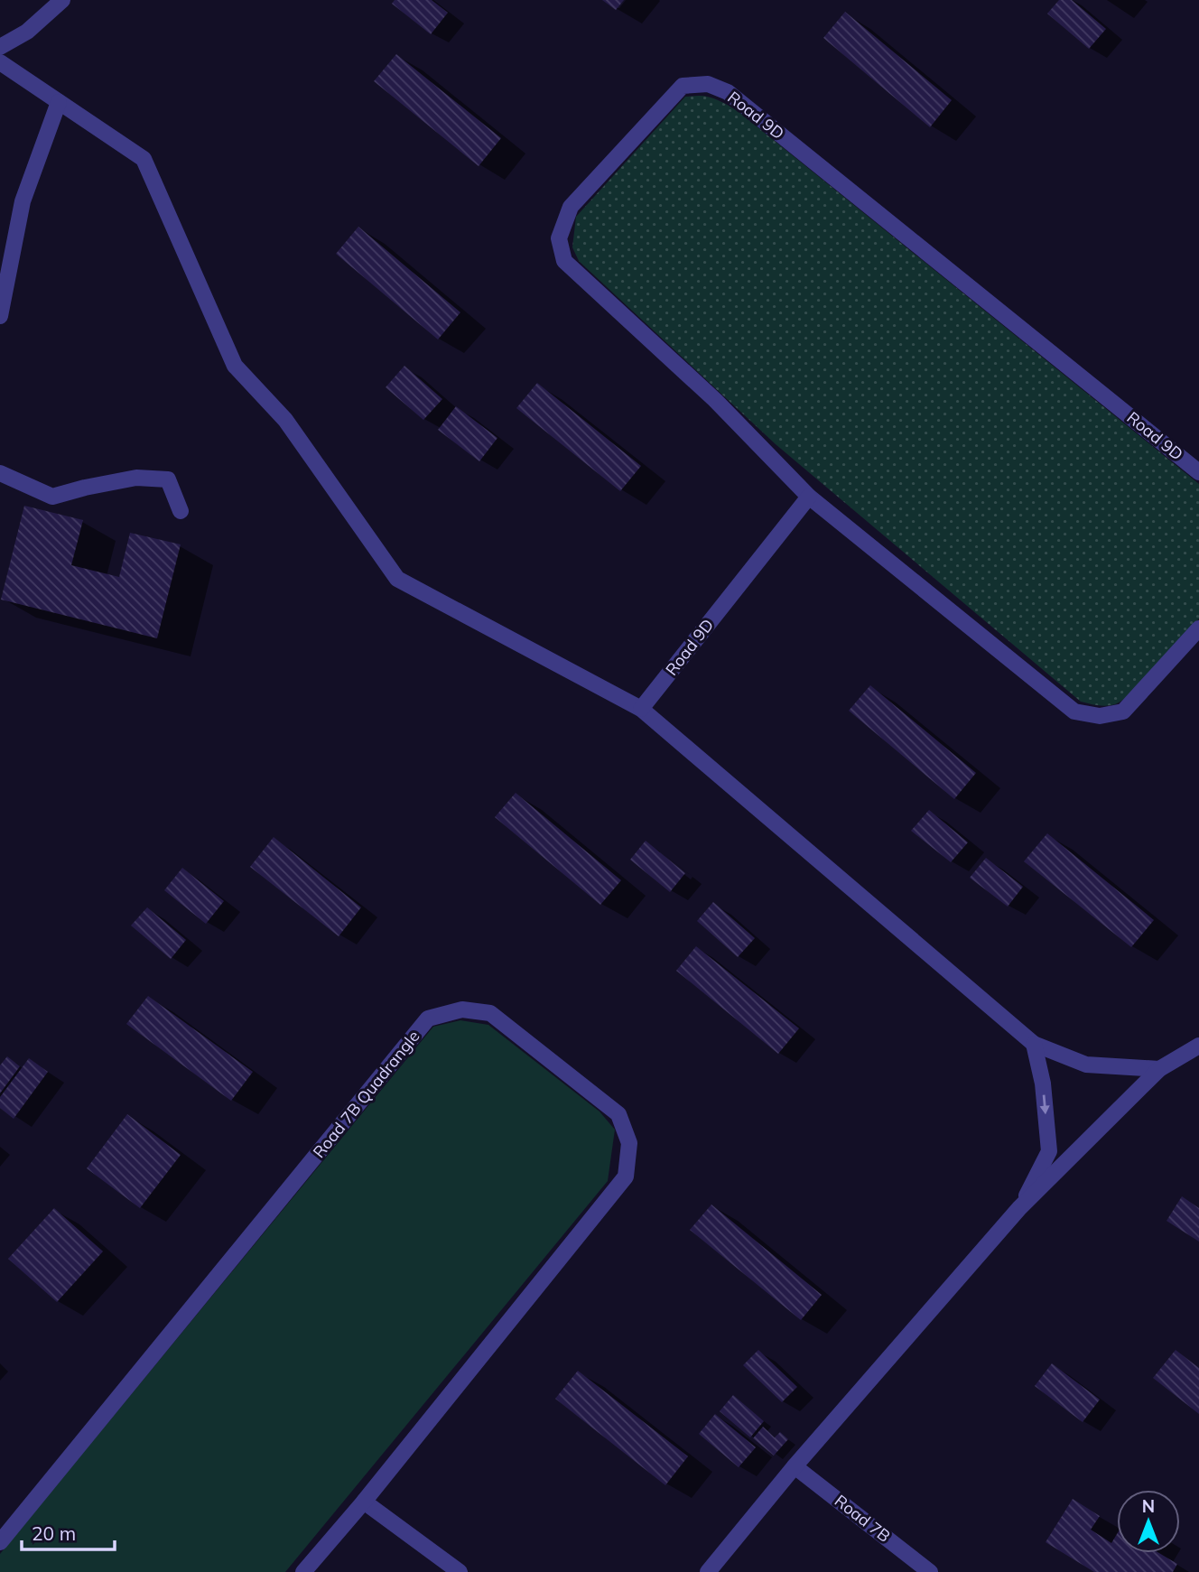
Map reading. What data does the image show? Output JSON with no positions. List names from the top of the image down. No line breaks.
{"streets":{"street":["Road 9D","Road 7B Quadrangle","Road 7B"]},"scale_bar":"20 m","north":"top"}
